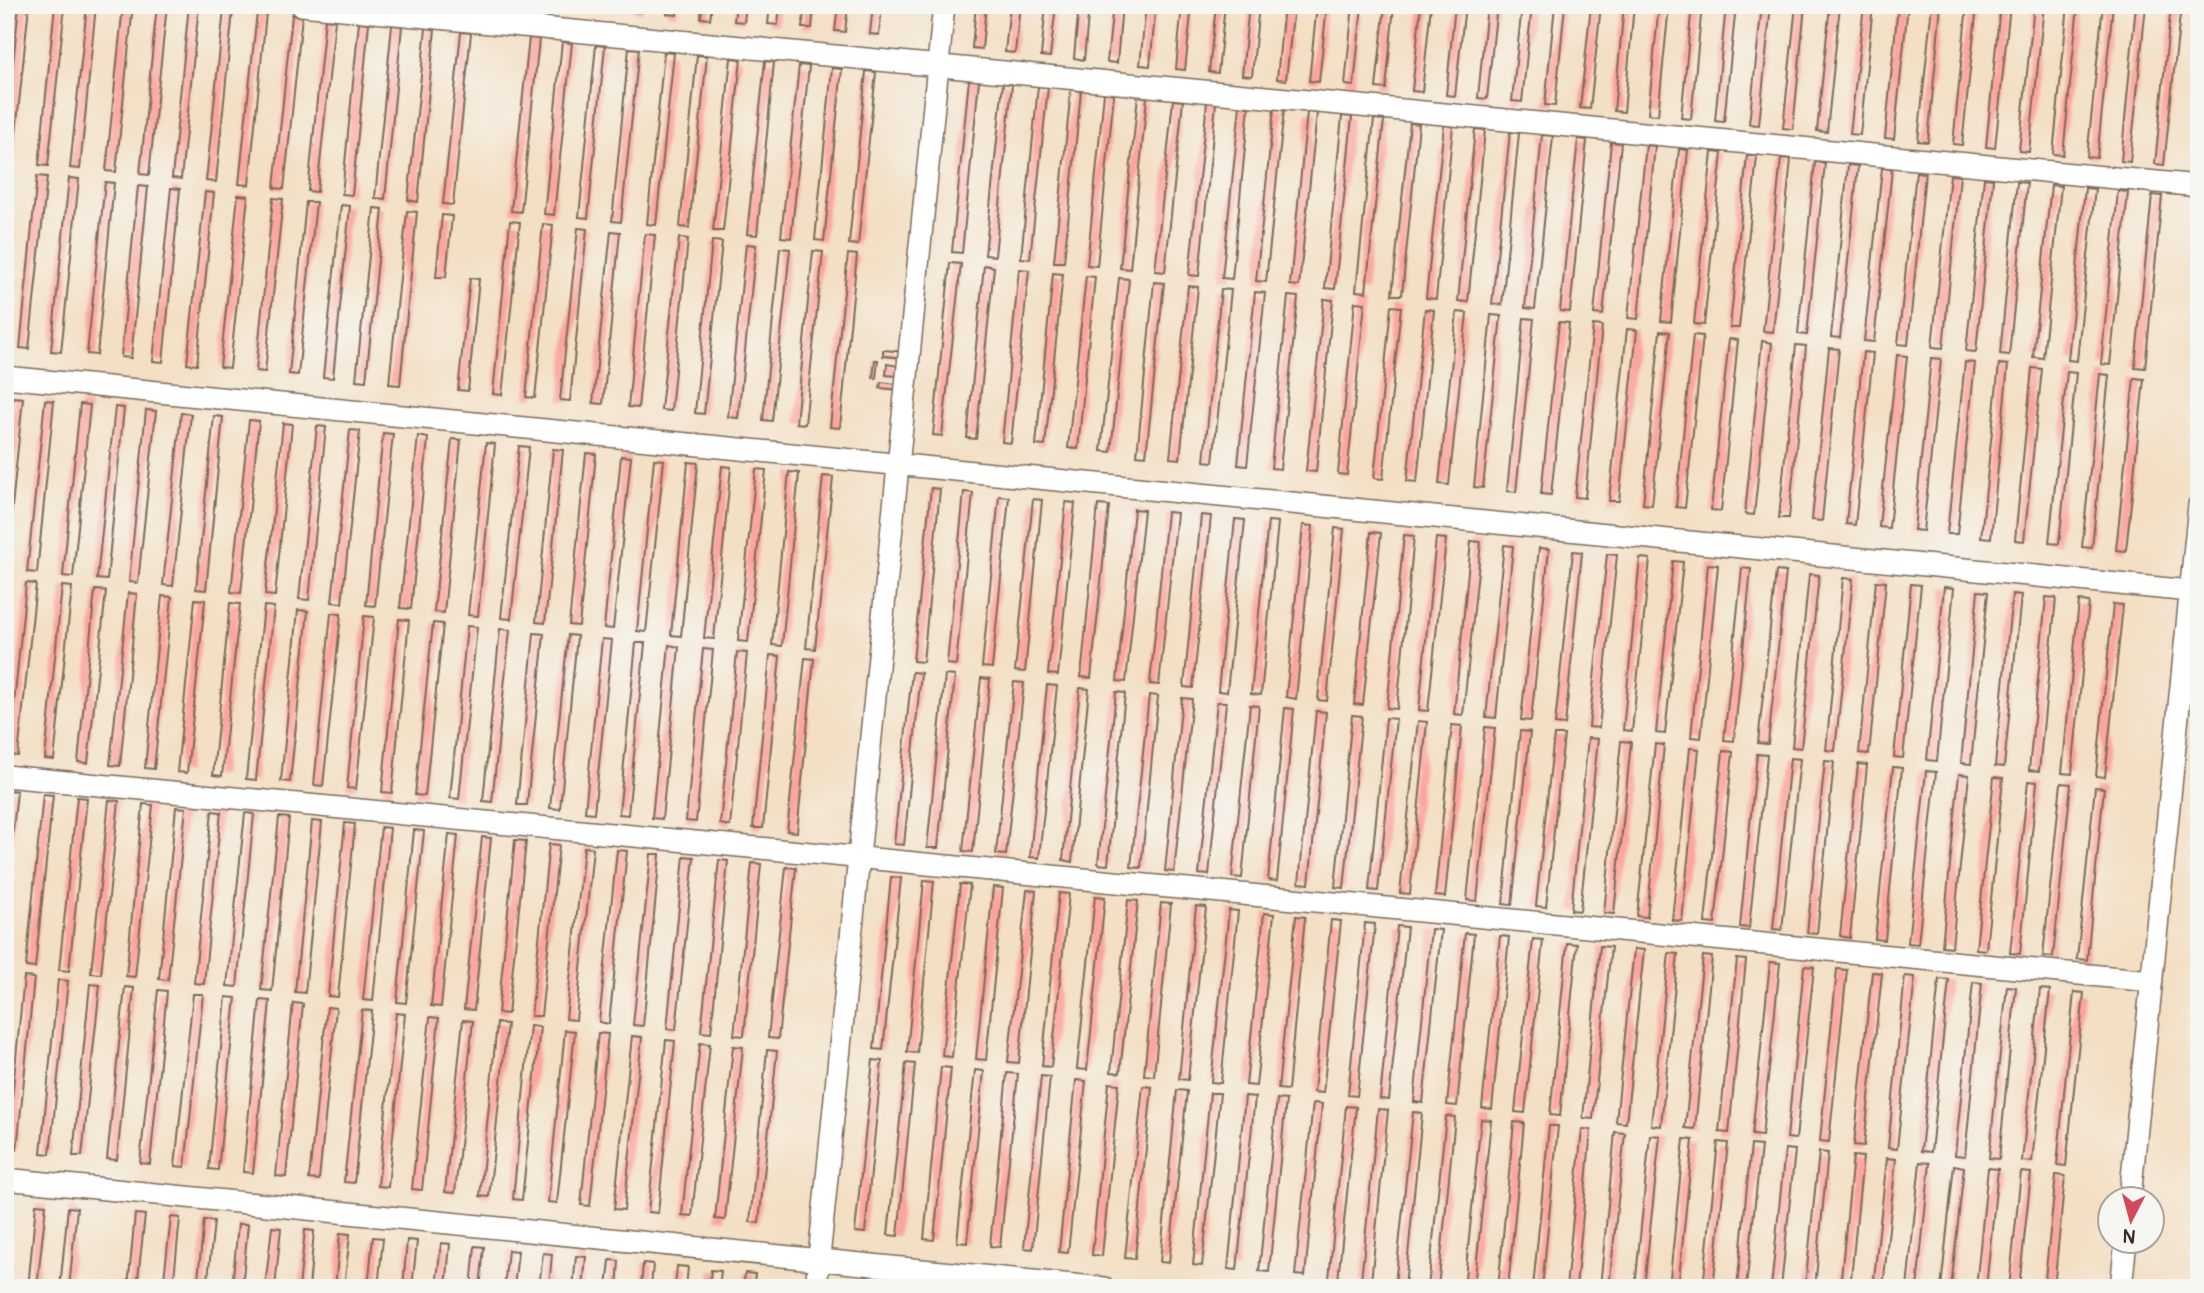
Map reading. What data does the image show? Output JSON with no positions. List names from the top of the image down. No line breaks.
{"north":"bottom"}
